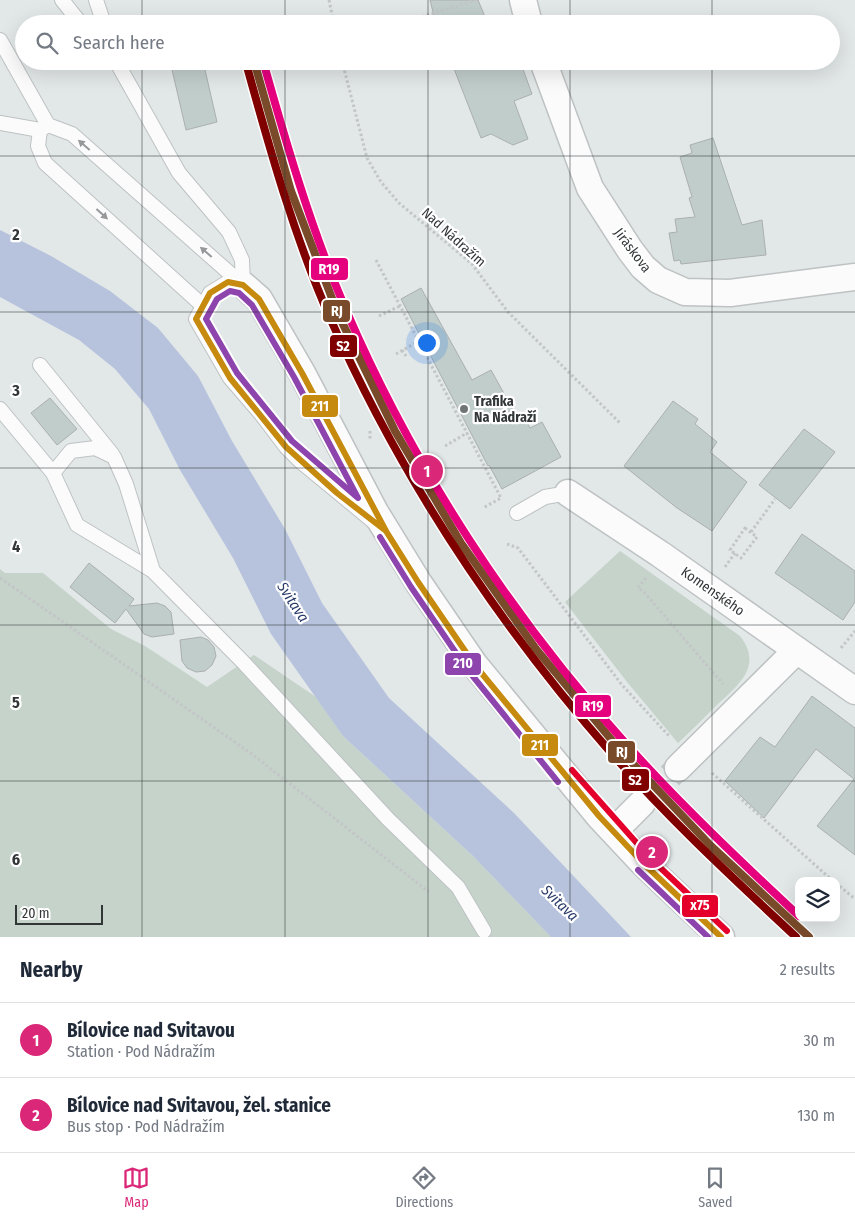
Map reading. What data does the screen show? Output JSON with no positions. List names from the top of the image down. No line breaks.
{"streets":{"street":["Jiráskova","Komenského"],"path":["Nad Nádražím"]},"water":["Svitava"],"places":["Trafika Na Nádraží"],"lines":["transit line RJ","transit line S2","transit line R19","transit line 211","transit line 210","transit line x75"],"scale_bar":"20 m","page":{"search":"Search here","pins":["1","2"],"scale":"20 m","heading":["Nearby","2 results"],"list":[{"mark":"1","name":"Bílovice nad Svitavou","note":"Station · Pod Nádražím","value":"30 m"},{"mark":"2","name":"Bílovice nad Svitavou, žel. stanice","note":"Bus stop · Pod Nádražím","value":"130 m"}],"nav":["Map","Directions","Saved"]},"grid":{"rows":["2","3","4","5","6"]}}
